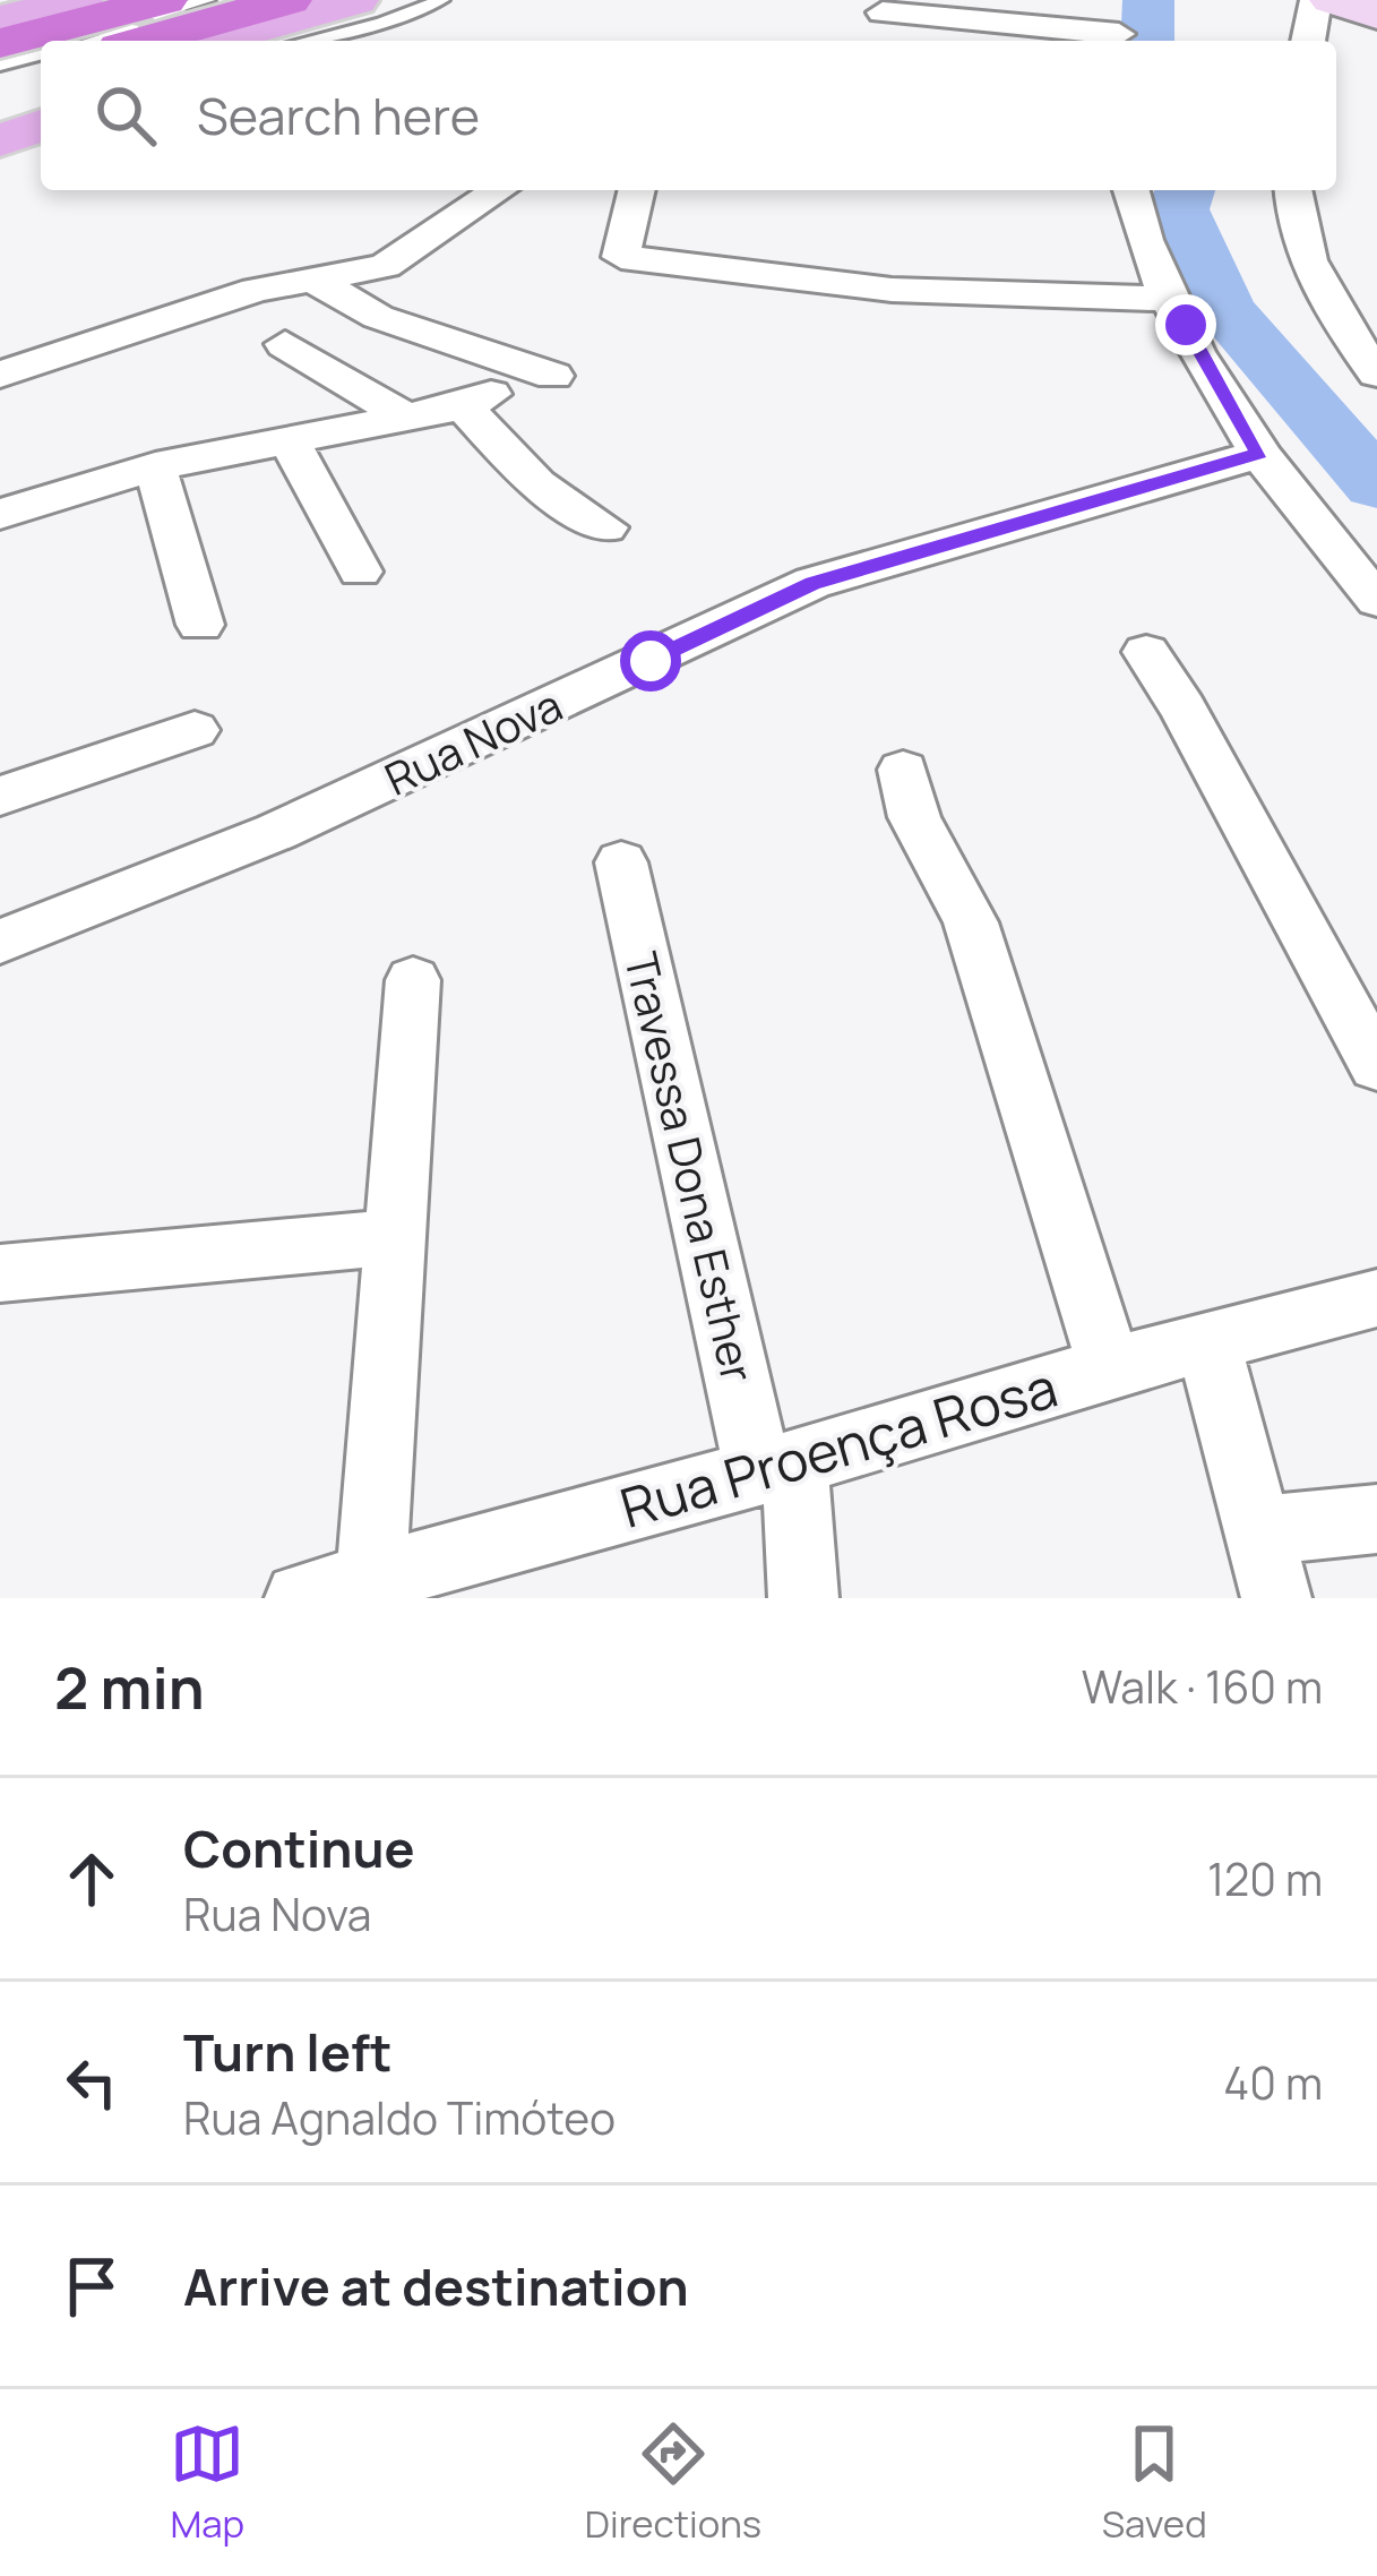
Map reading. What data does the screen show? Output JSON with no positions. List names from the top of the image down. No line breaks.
{"streets":{"street":["Rua Nova","Travessa Dona Esther","Rua Proença Rosa"]},"crossings":[["Travessa Dona Esther","Rua Proença Rosa"]],"page":{"search":"Search here","heading":["2 min","Walk · 160 m"],"list":[["Continue","Rua Nova","120 m"],["Turn left","Rua Agnaldo Timóteo","40 m"],"Arrive at destination"],"nav":["Map","Directions","Saved"]}}
